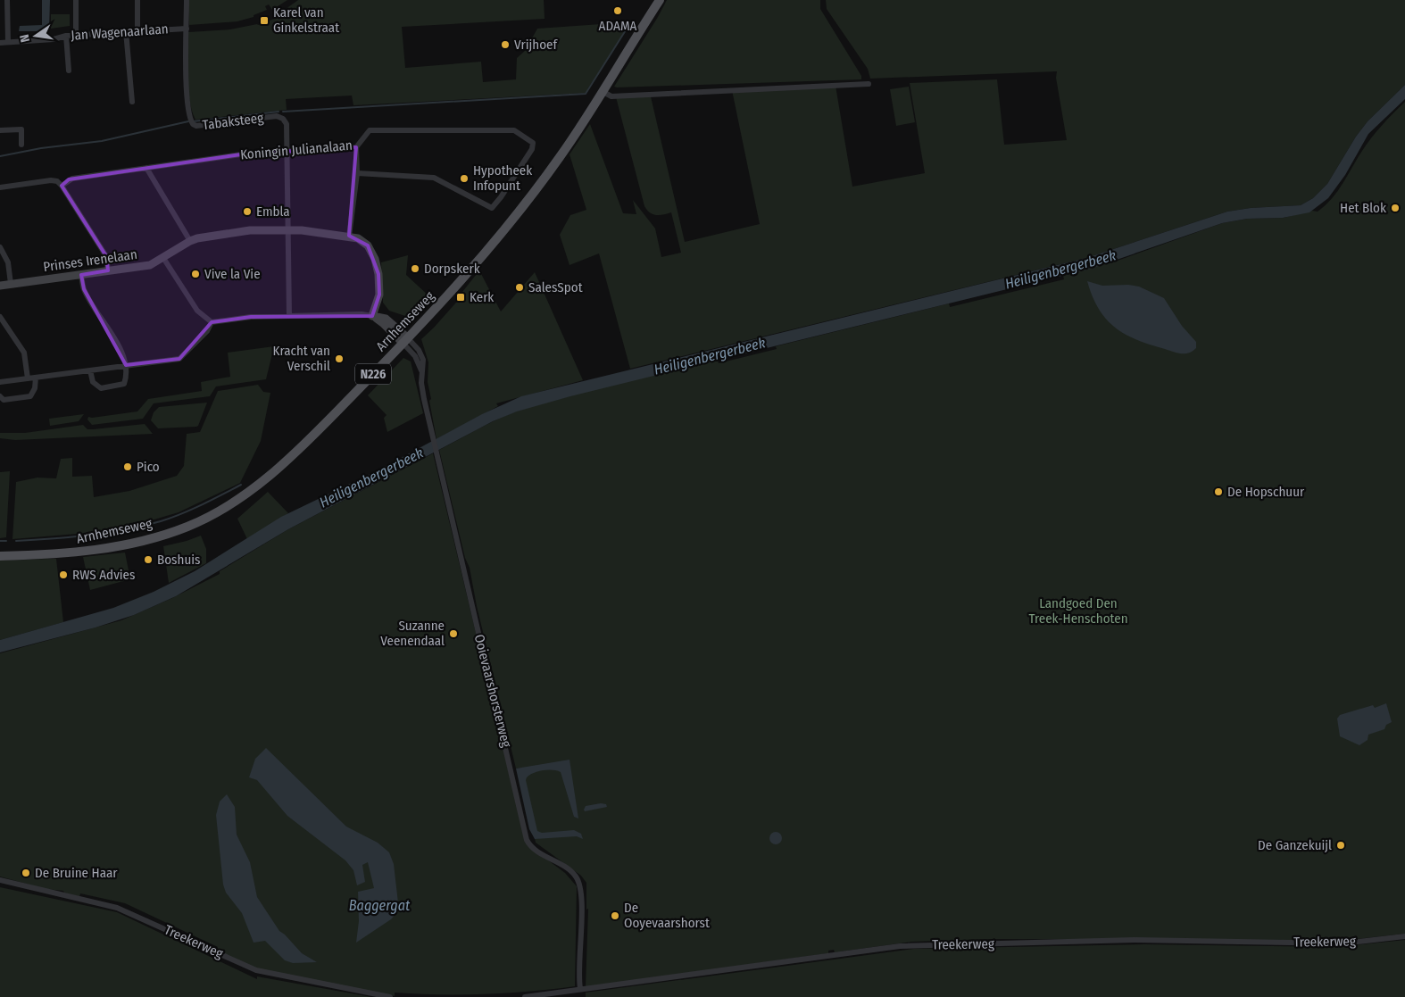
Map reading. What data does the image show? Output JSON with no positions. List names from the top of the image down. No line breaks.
{"streets":{"main road":["Arnhemseweg","N226"],"street":["Jan Wagenaarlaan","Tabaksteeg","Koningin Julianalaan","Prinses Irenelaan","Ooievaarshorsterweg","Treekerweg"]},"crossings":[["Jan Wagenaarlaan","Tabaksteeg"],["Tabaksteeg","Koningin Julianalaan"],["Arnhemseweg","Ooievaarshorsterweg"],["Ooievaarshorsterweg","Treekerweg"]],"water":["Heiligenbergerbeek","Baggergat"],"parks":["Landgoed Den Treek-Henschoten"],"places":{"other":["ADAMA","Vrijhoef","Hypotheek Infopunt","Het Blok","Embla","Dorpskerk","Vive la Vie","SalesSpot","Kracht van Verschil","Pico","De Hopschuur","Boshuis","RWS Advies","Suzanne Veenendaal","De Ganzekuijl","De Bruine Haar","De Ooyevaarshorst"],"transit":["Karel van Ginkelstraat","Kerk"]},"north":"left"}
